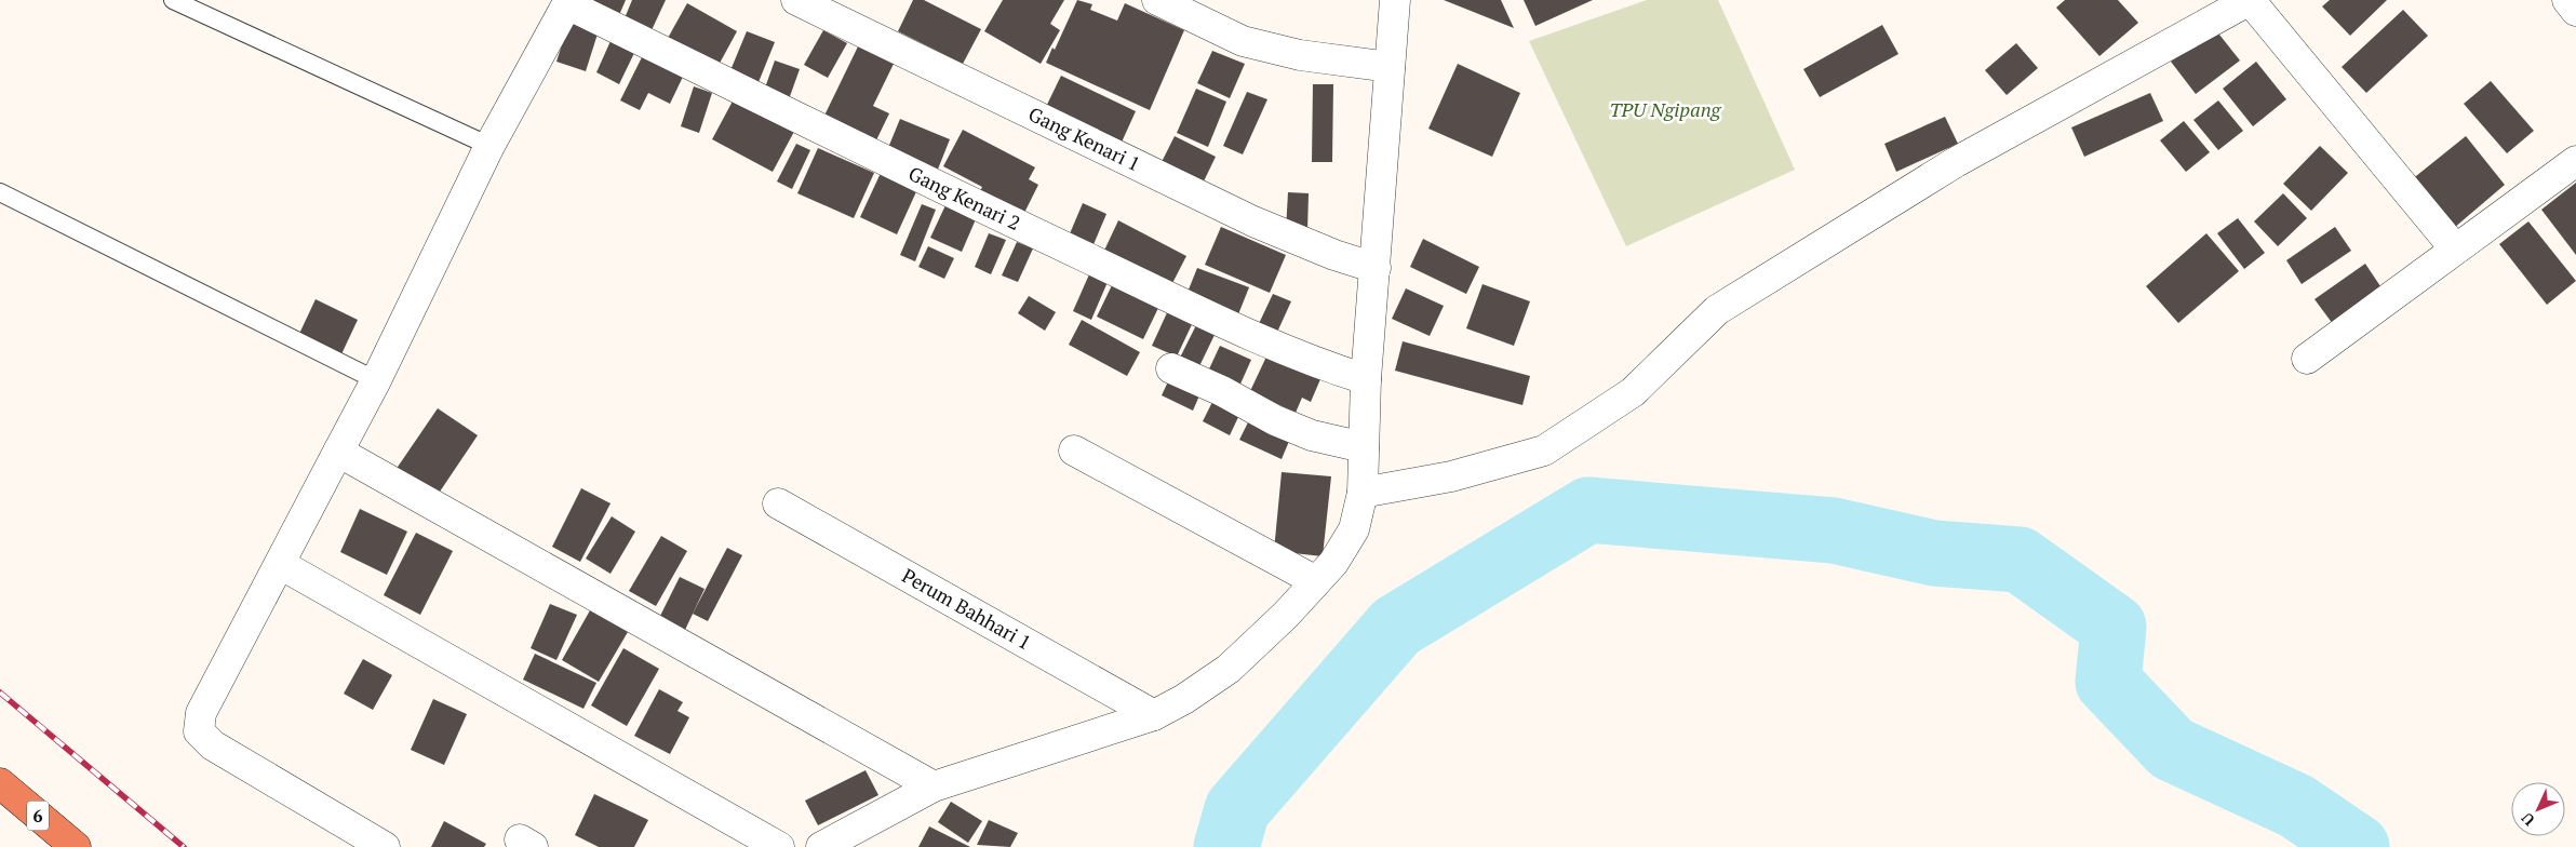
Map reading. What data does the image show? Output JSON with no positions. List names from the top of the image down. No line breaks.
{"streets":{"highway":["6"],"street":["Gang Kenari 1","Gang Kenari 2","Perum Bahhari 1"]},"parks":["TPU Ngipang"],"north":"bottom left"}
